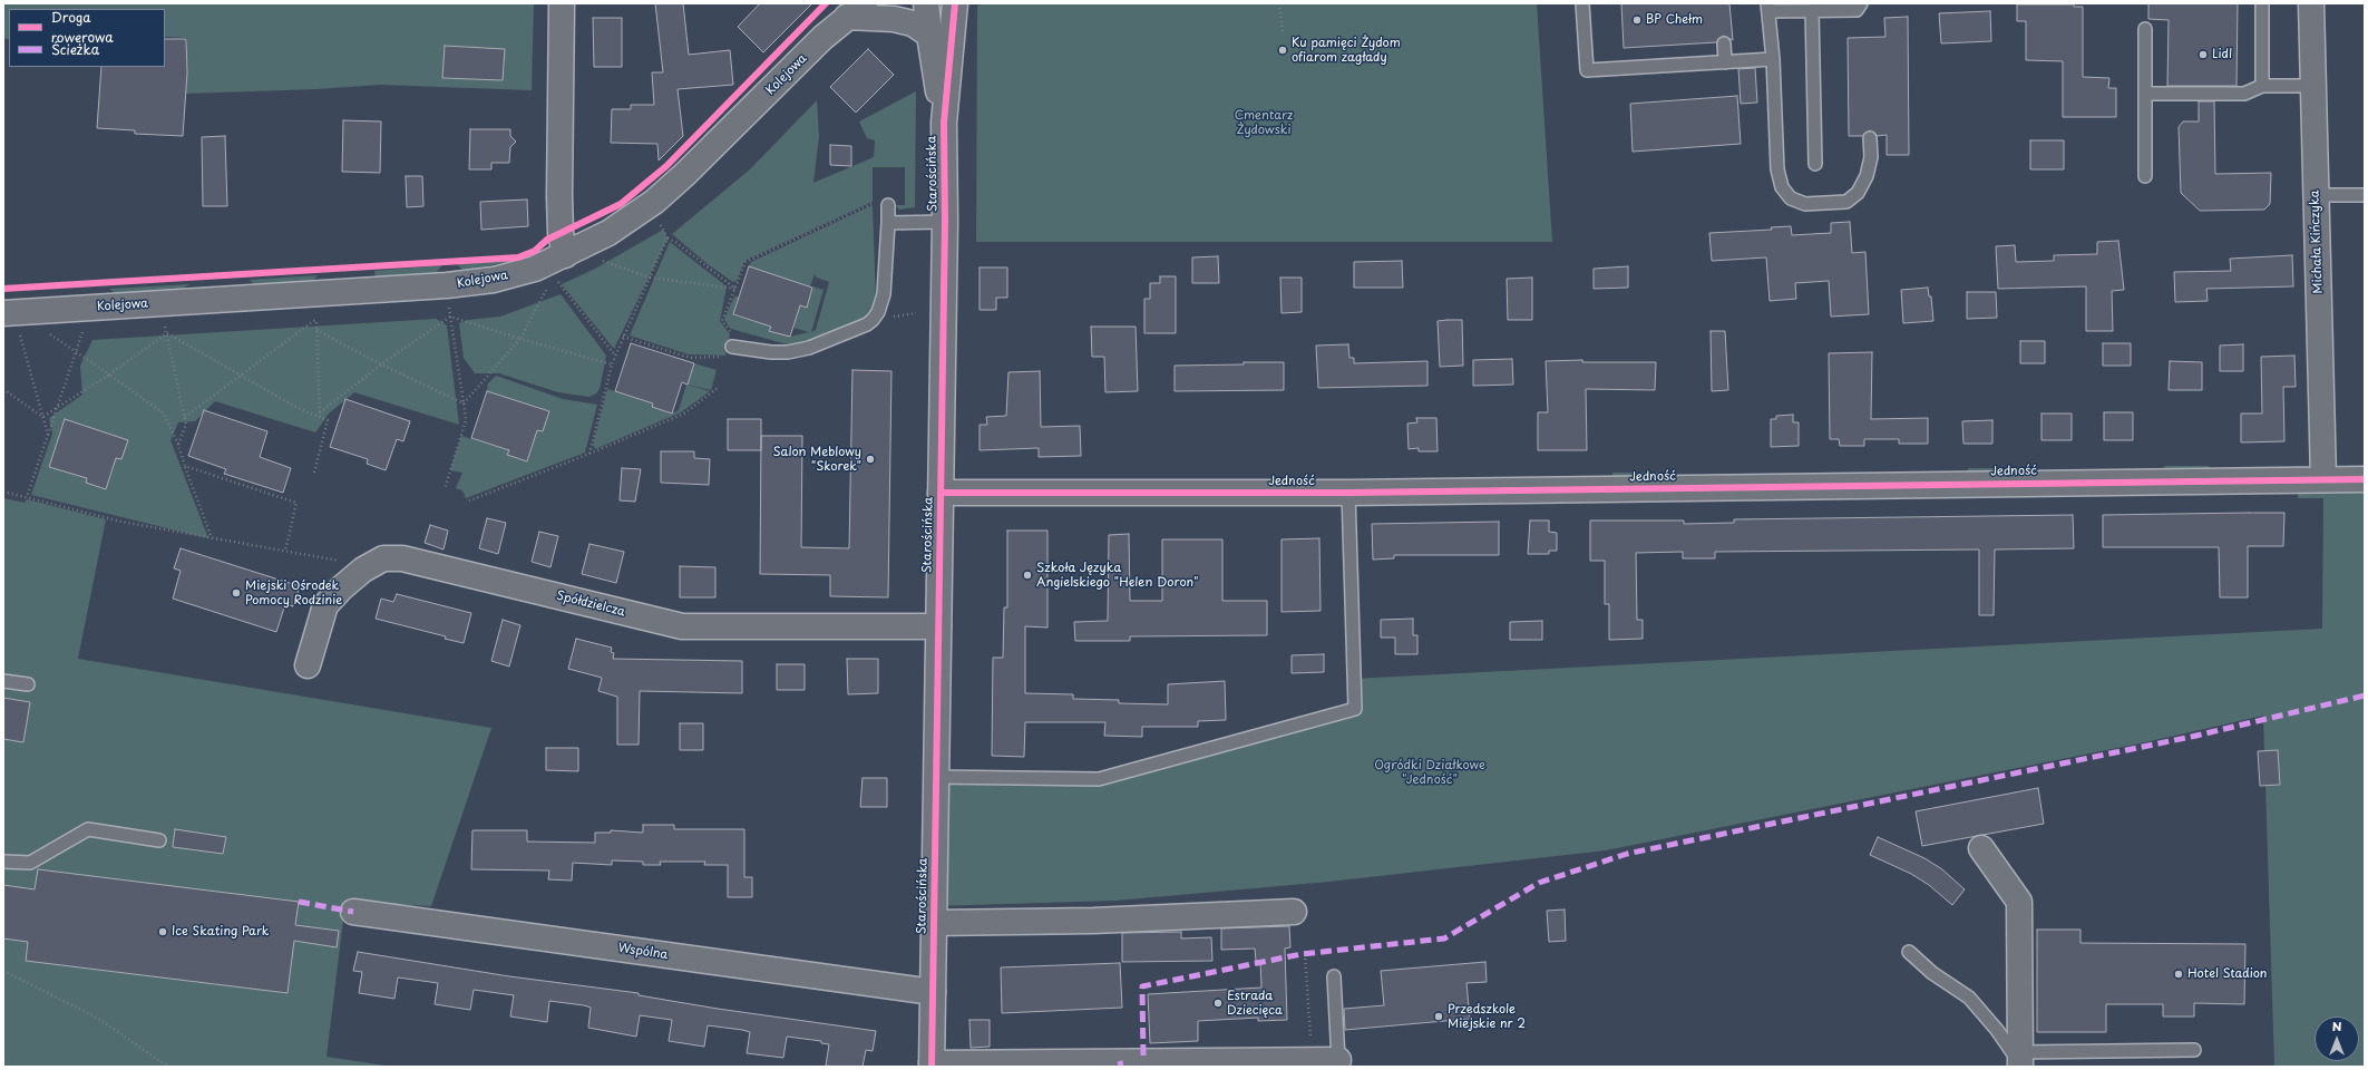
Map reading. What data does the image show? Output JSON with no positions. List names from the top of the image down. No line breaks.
{"streets":{"street":["Kolejowa","Starościńska","Michała Kińczyka","Jedność","Spółdzielcza","Wspólna"]},"crossings":[["Starościńska","Jedność"],["Starościńska","Spółdzielcza"],["Starościńska","Wspólna"],["Michała Kińczyka","Jedność"]],"parks":["Cmentarz Żydowski","Ogródki Działkowe \"Jedność\""],"places":["BP Chełm","Ku pamięci Żydom ofiarom zagłady","Lidl","Salon Meblowy \"Skorek\"","Szkoła Języka Angielskiego \"Helen Doron\"","Miejski Ośrodek Pomocy Rodzinie","Ice Skating Park","Hotel Stadion","Estrada Dziecięca","Przedszkole Miejskie nr 2"],"legend":["Droga rowerowa","Ścieżka"],"north":"top"}
